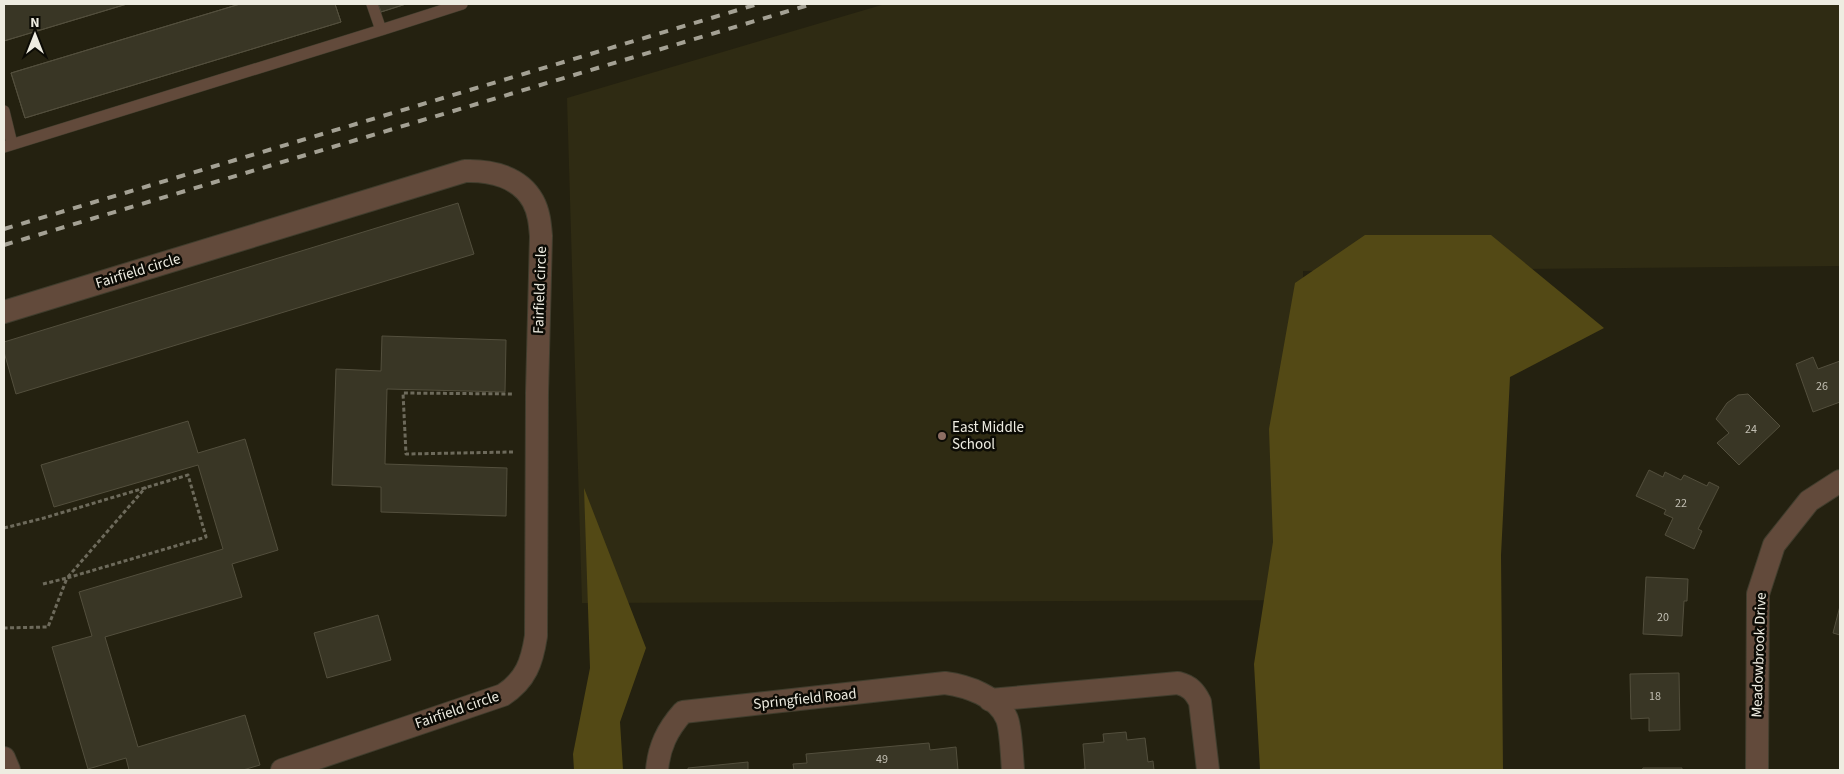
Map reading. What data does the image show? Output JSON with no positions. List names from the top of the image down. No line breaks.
{"streets":{"street":["Fairfield circle","Meadowbrook Drive","Springfield Road"]},"places":["East Middle School"],"house_numbers":["26","24","22","20","18","49"],"north":"top"}
